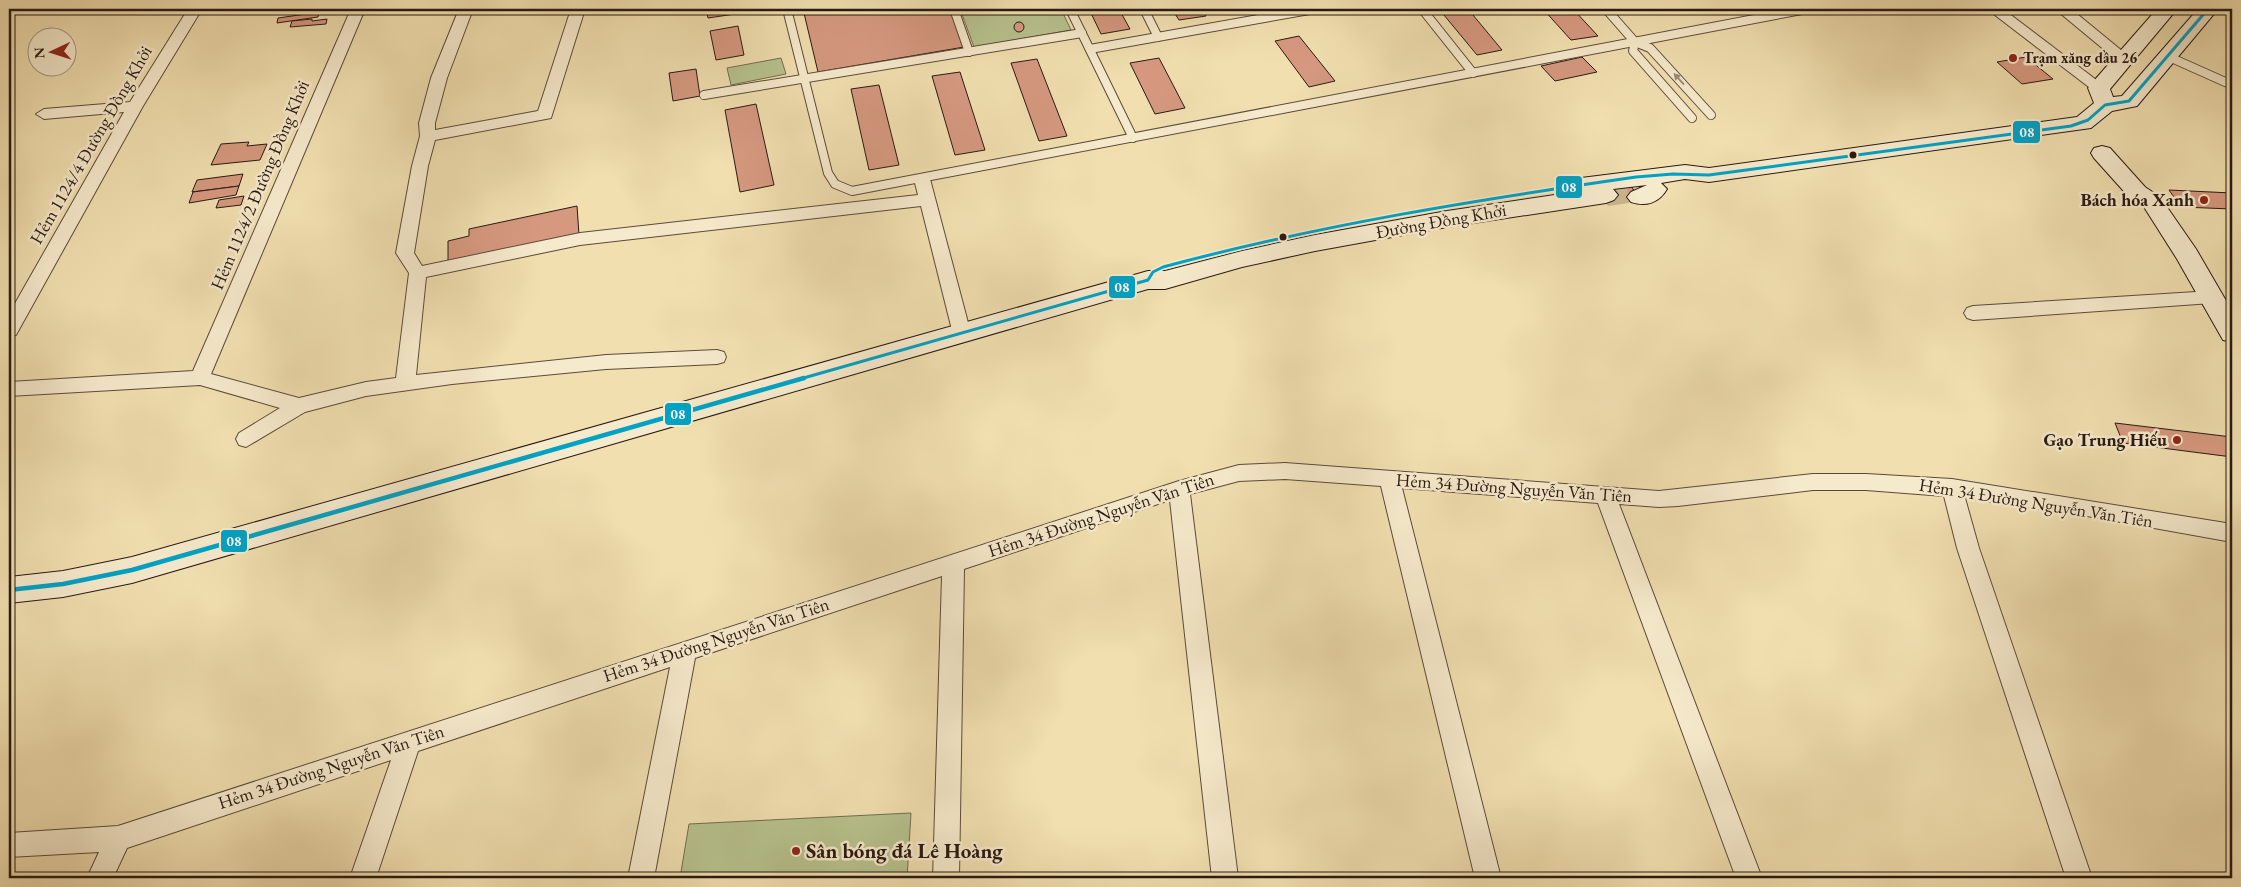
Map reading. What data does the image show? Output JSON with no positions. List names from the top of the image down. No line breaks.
{"streets":{"main road":["Đường Đồng Khởi"],"street":["Hẻm 1124/4 Đường Đồng Khởi","Hẻm 1124/2 Đường Đồng Khởi","Hẻm 34 Đường Nguyễn Văn Tiên"]},"places":["Trạm xăng dầu 26","Bách hóa Xanh","Gạo Trung Hiếu","Sân bóng đá Lê Hoàng"],"lines":["transit line 08"],"north":"left"}
